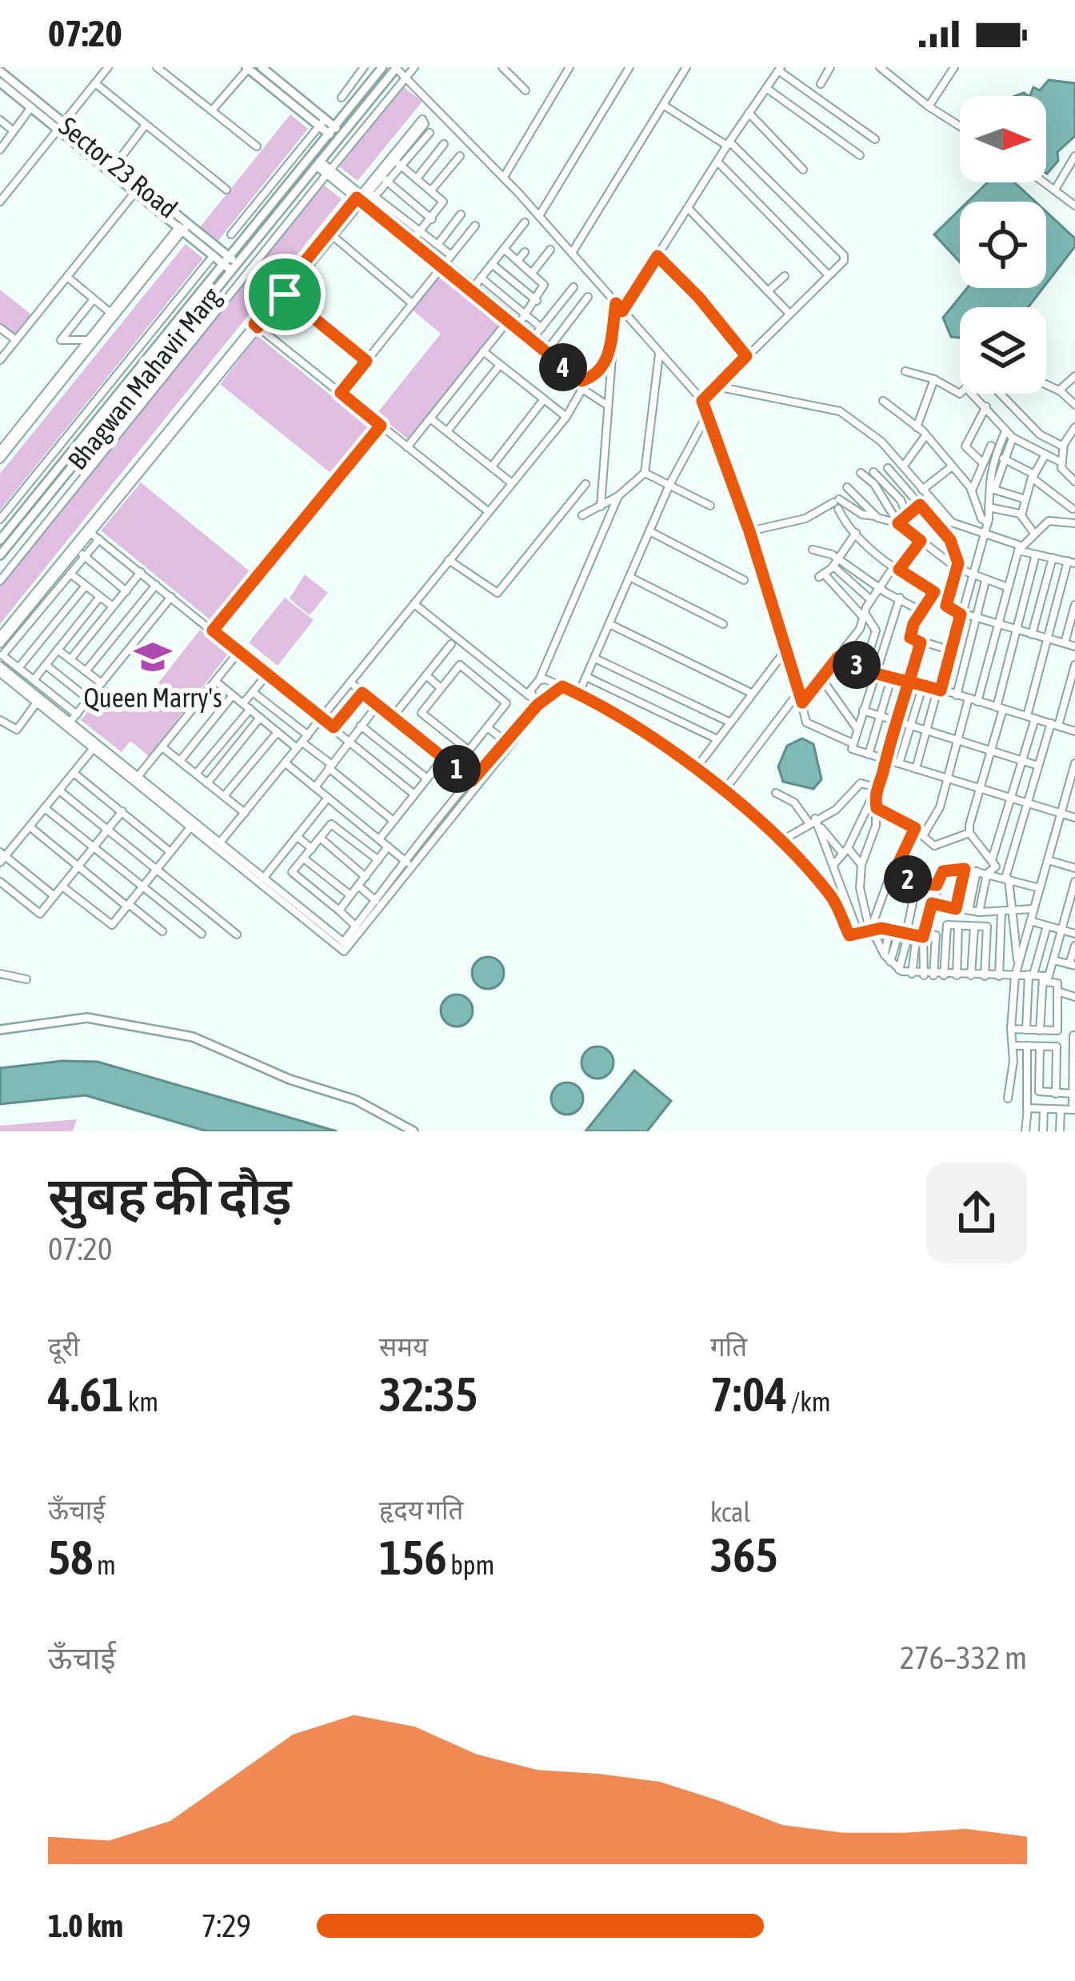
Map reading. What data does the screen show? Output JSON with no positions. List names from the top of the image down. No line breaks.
{"streets":{"main road":["Sector 23 Road","Bhagwan Mahavir Marg"]},"crossings":[["Sector 23 Road","Bhagwan Mahavir Marg"]],"places":{"school or university":["Queen Marry's"]},"north":"right","page":{"status":"07:20","pins":["4","3","1","2"],"heading":["सुबह की दौड़","07:20"],"stats":[["दूरी","4.61 km"],["समय","32:35"],["गति","7:04 /km"],["ऊँचाई","58 m"],["हृदय गति","156 bpm"],["kcal","365"]],"chart":["ऊँचाई","276–332 m"],"list":[{"name":"1.0 km","note":"7:29"}]}}
